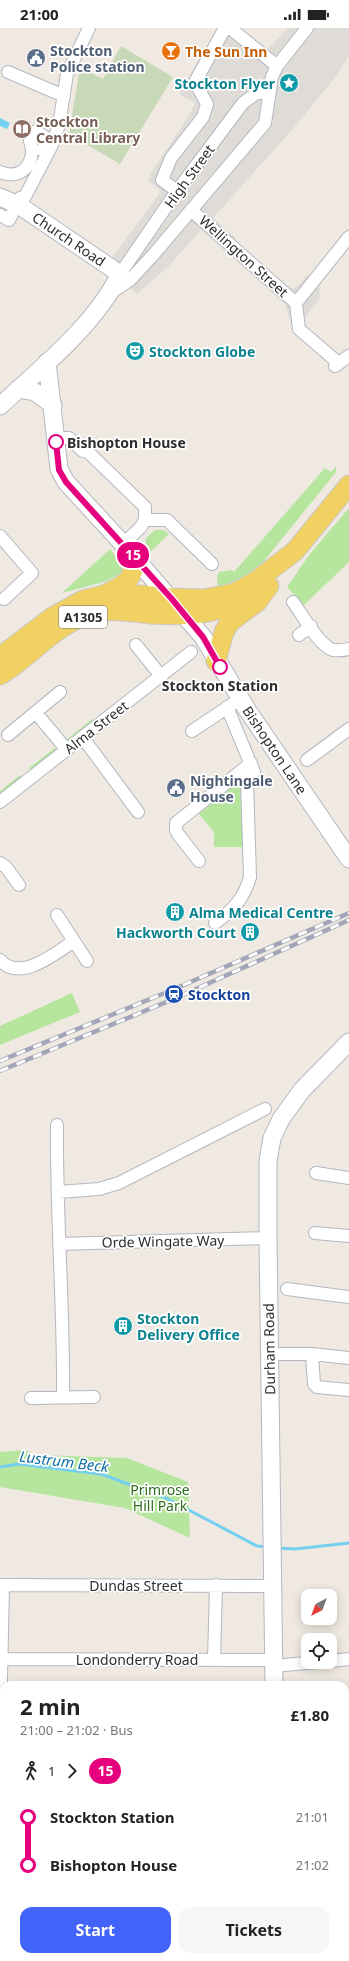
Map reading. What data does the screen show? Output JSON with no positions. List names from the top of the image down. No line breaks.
{"streets":{"main road":["A1305"],"street":["High Street","Church Road","Wellington Street","Alma Street","Bishopton Lane","Orde Wingate Way","Durham Road","Dundas Street","Londonderry Road"]},"crossings":[["High Street","Church Road"],["High Street","Wellington Street"],["High Street","Bishopton Lane"],["A1305","Bishopton Lane"],["Orde Wingate Way","Durham Road"],["Durham Road","Dundas Street"],["Durham Road","Londonderry Road"]],"water":["Lustrum Beck"],"parks":["Primrose Hill Park"],"places":{"bar":["The Sun Inn"],"public building":["Stockton Police station","Nightingale House"],"place":["Stockton Flyer"],"library":["Stockton Central Library"],"theatre":["Stockton Globe"],"other":["Bishopton House","Stockton Station"],"building":["Alma Medical Centre","Hackworth Court","Stockton Delivery Office"],"station":["Stockton"]},"lines":["bus line 15"],"north":"bottom left","page":{"status":"21:00","on_map":"15","heading":["2 min","21:00 – 21:02 · Bus","£1.80"],"legs":["1","15"],"list":[{"name":"Stockton Station","value":"21:01"},{"name":"Bishopton House","value":"21:02"}],"buttons":["Start","Tickets"]}}
